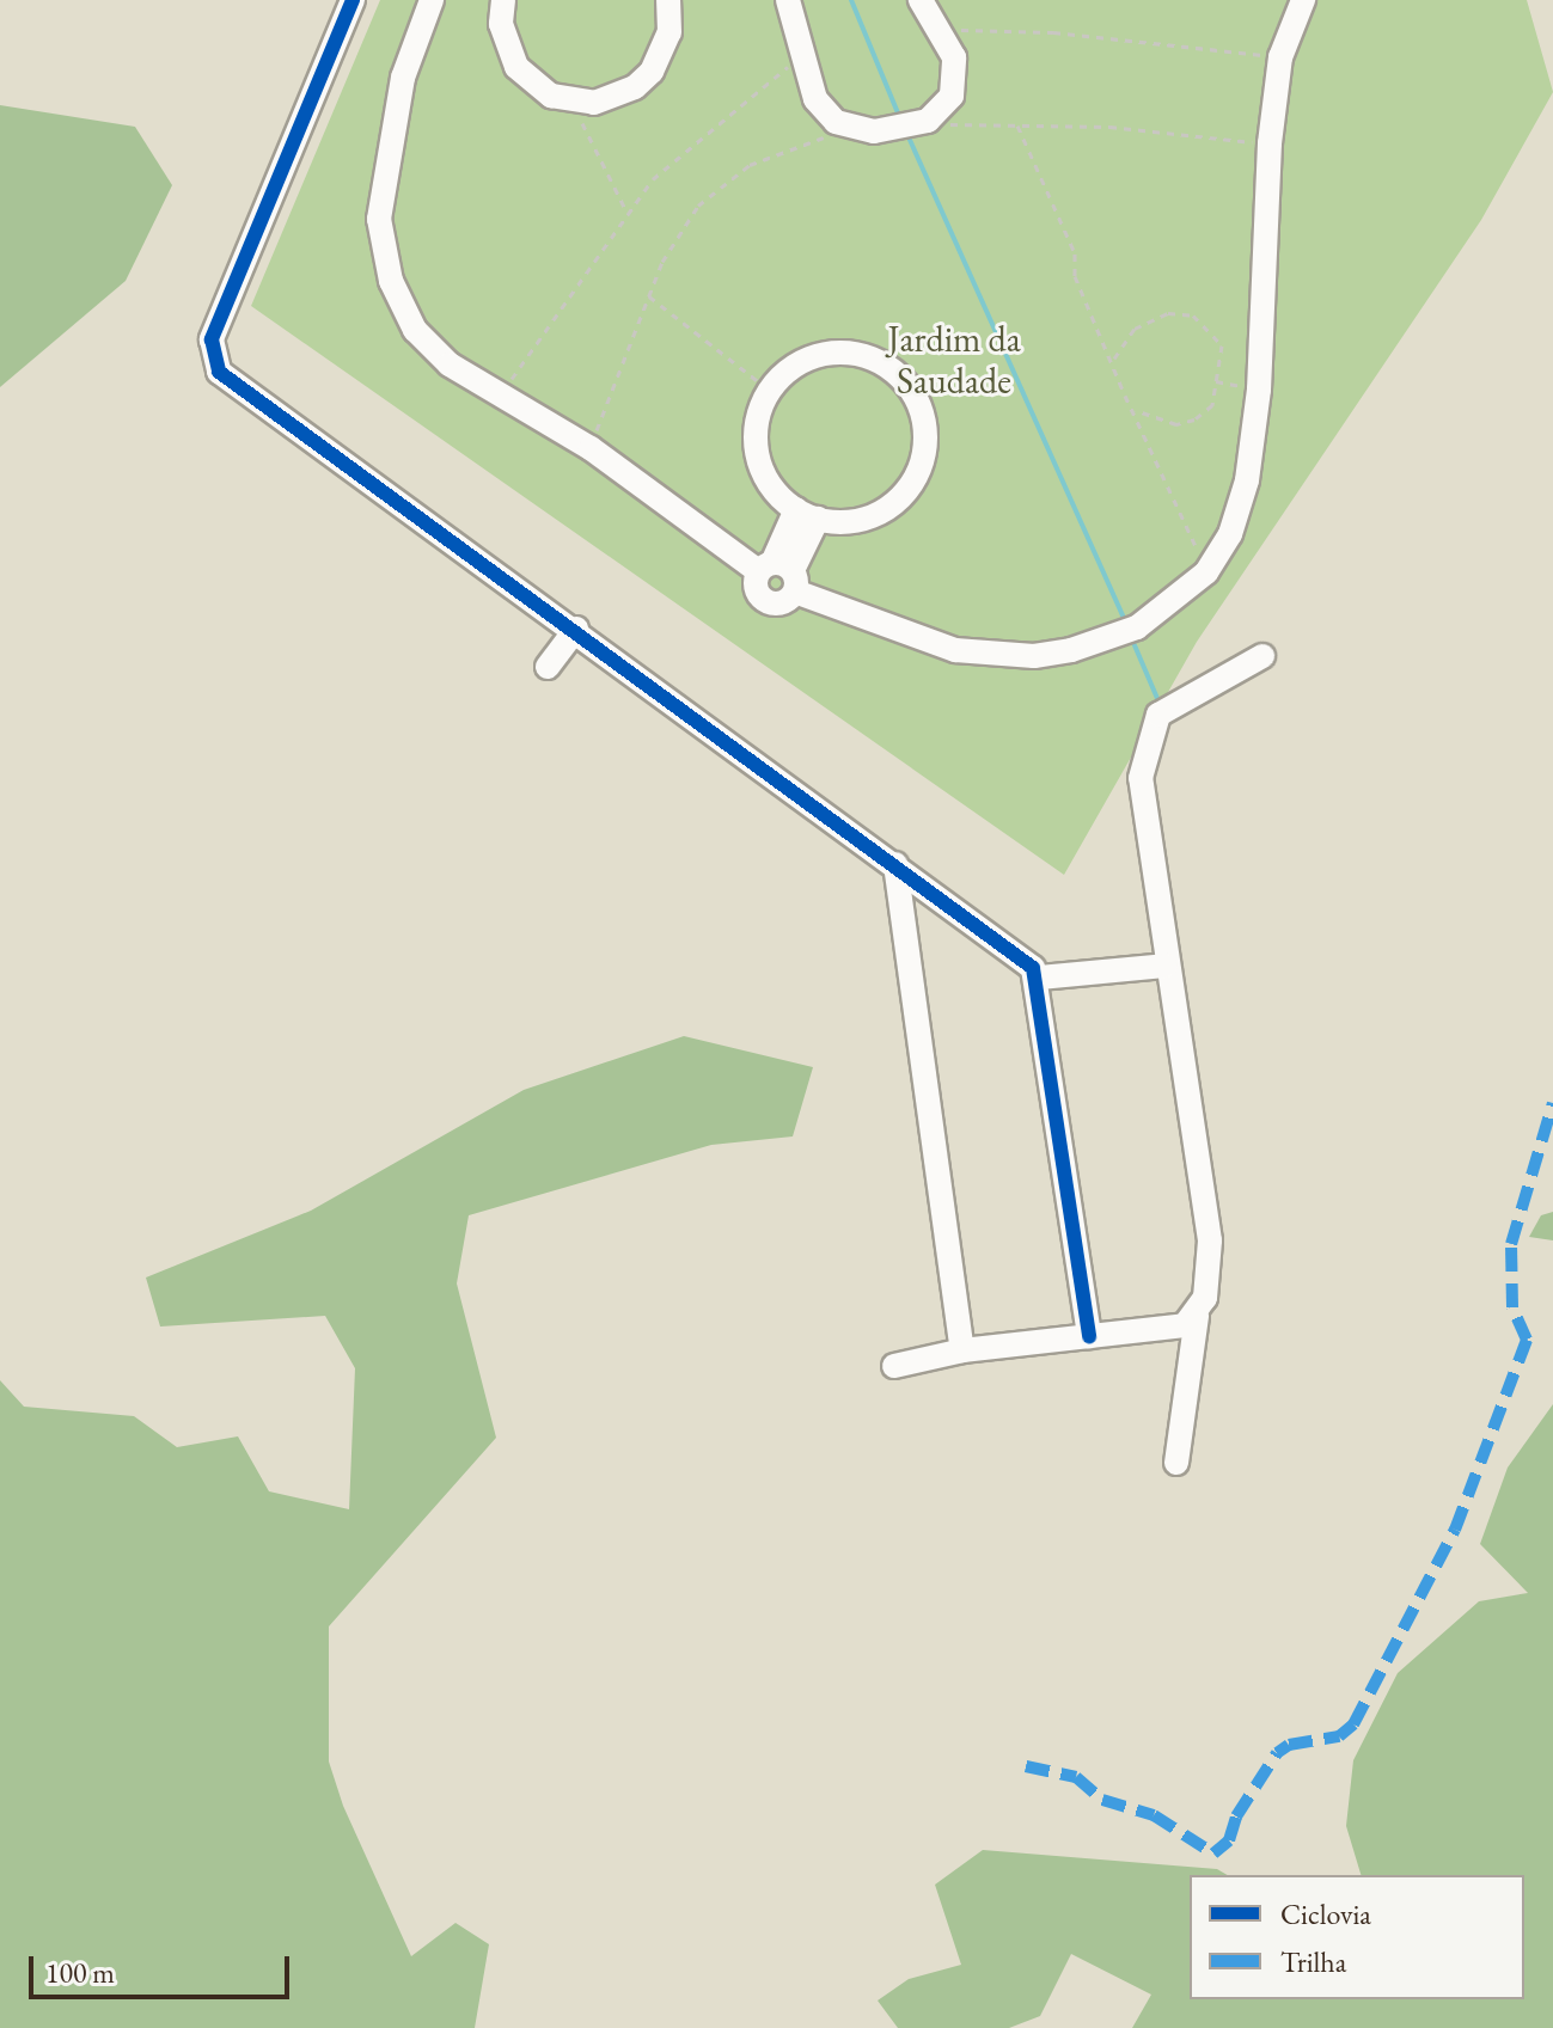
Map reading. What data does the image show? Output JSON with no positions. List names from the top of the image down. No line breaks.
{"parks":["Jardim da Saudade"],"legend":["Ciclovia","Trilha"],"scale_bar":"100 m"}
